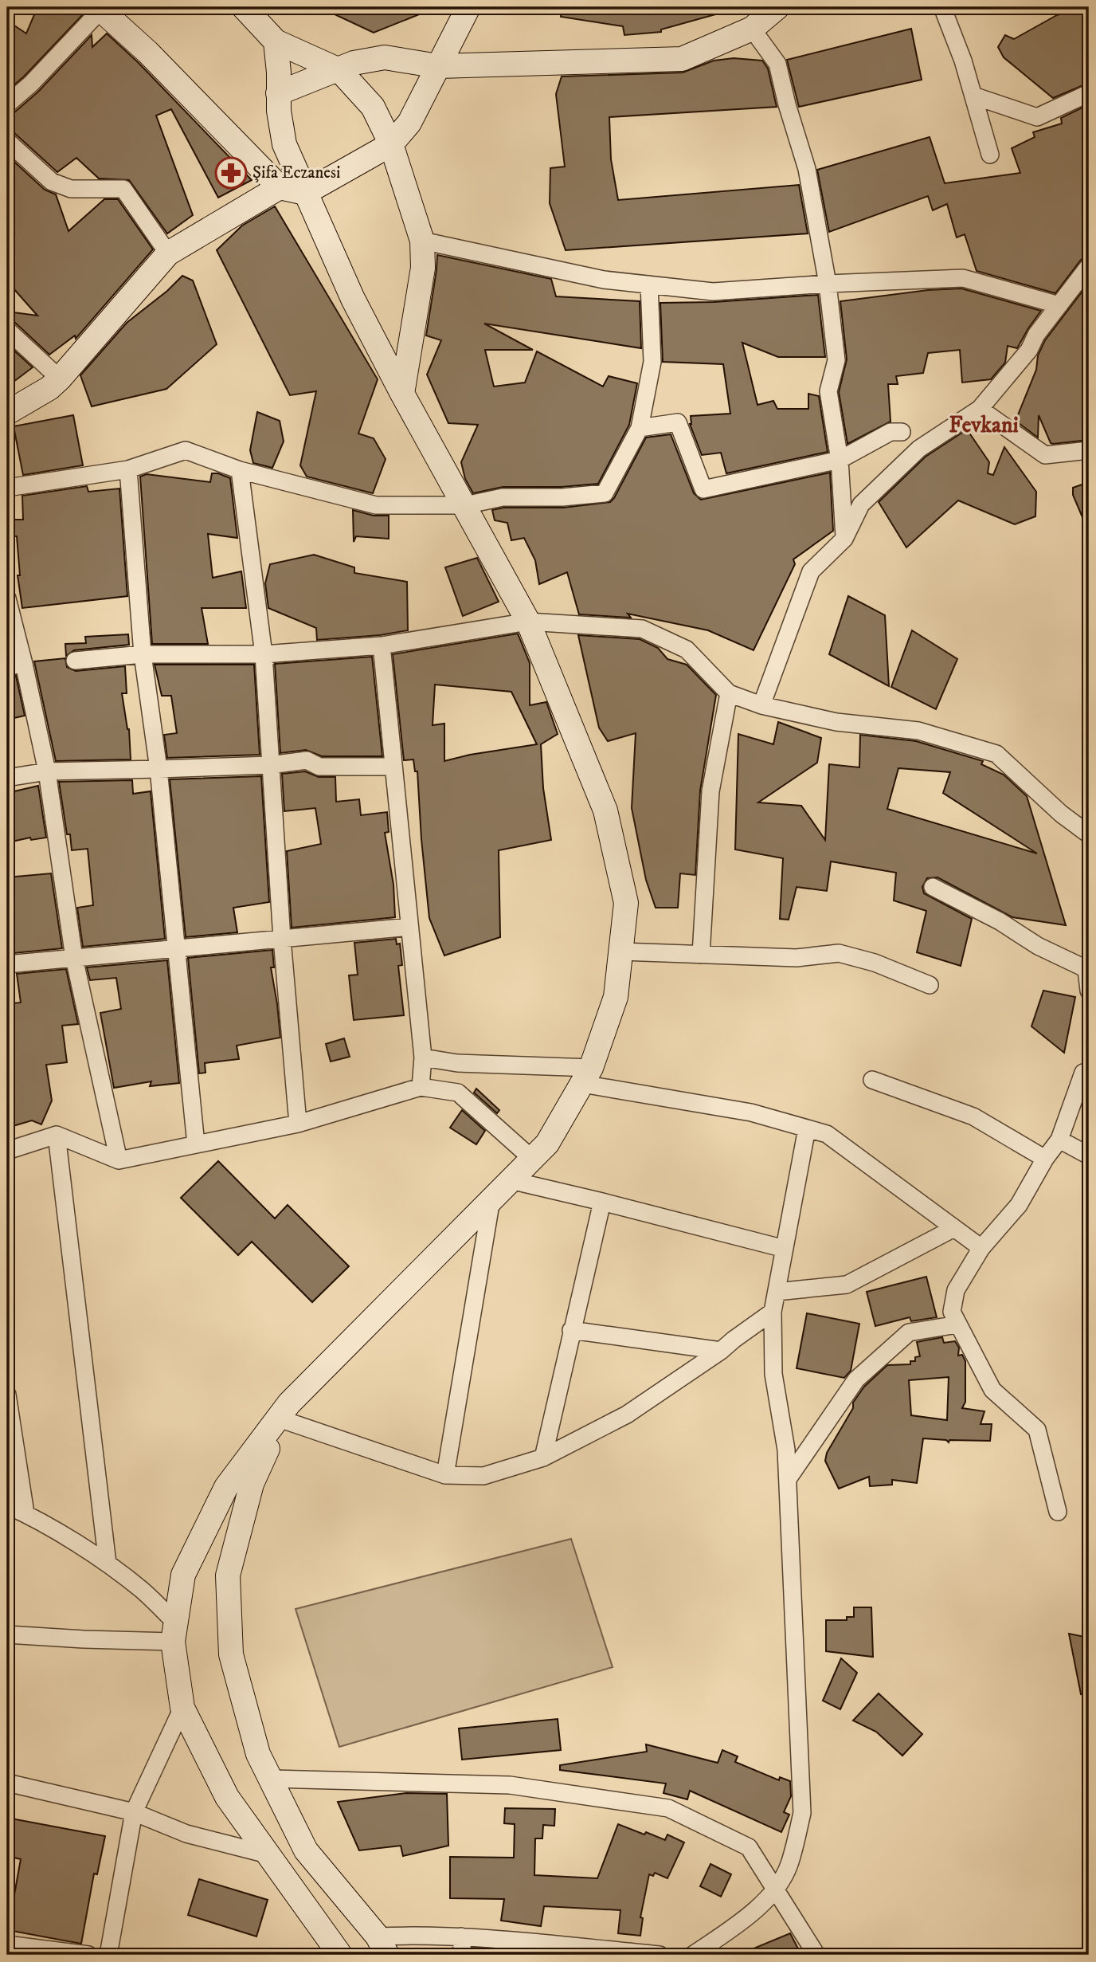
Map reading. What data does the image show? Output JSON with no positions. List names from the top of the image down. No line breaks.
{"districts":["Fevkani"],"places":{"pharmacy":["Şifa Eczanesi"]}}
